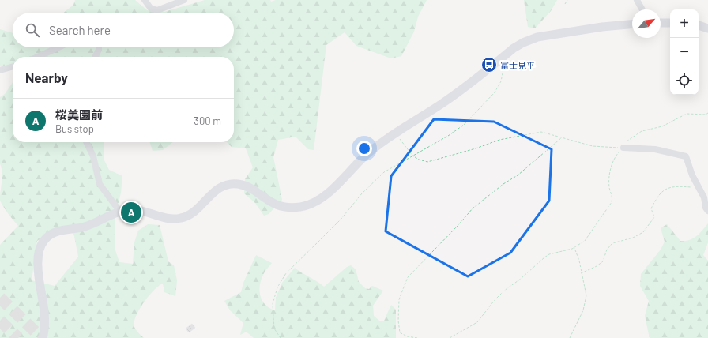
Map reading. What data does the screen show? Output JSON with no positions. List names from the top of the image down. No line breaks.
{"places":{"bus stop":["富士見平"]},"north":"top right","page":{"map_buttons":["+","−"],"search":"Search here","heading":"Nearby","list":[{"mark":"A","name":"桜美園前","note":"Bus stop","value":"300 m"}],"pins":"A"}}
